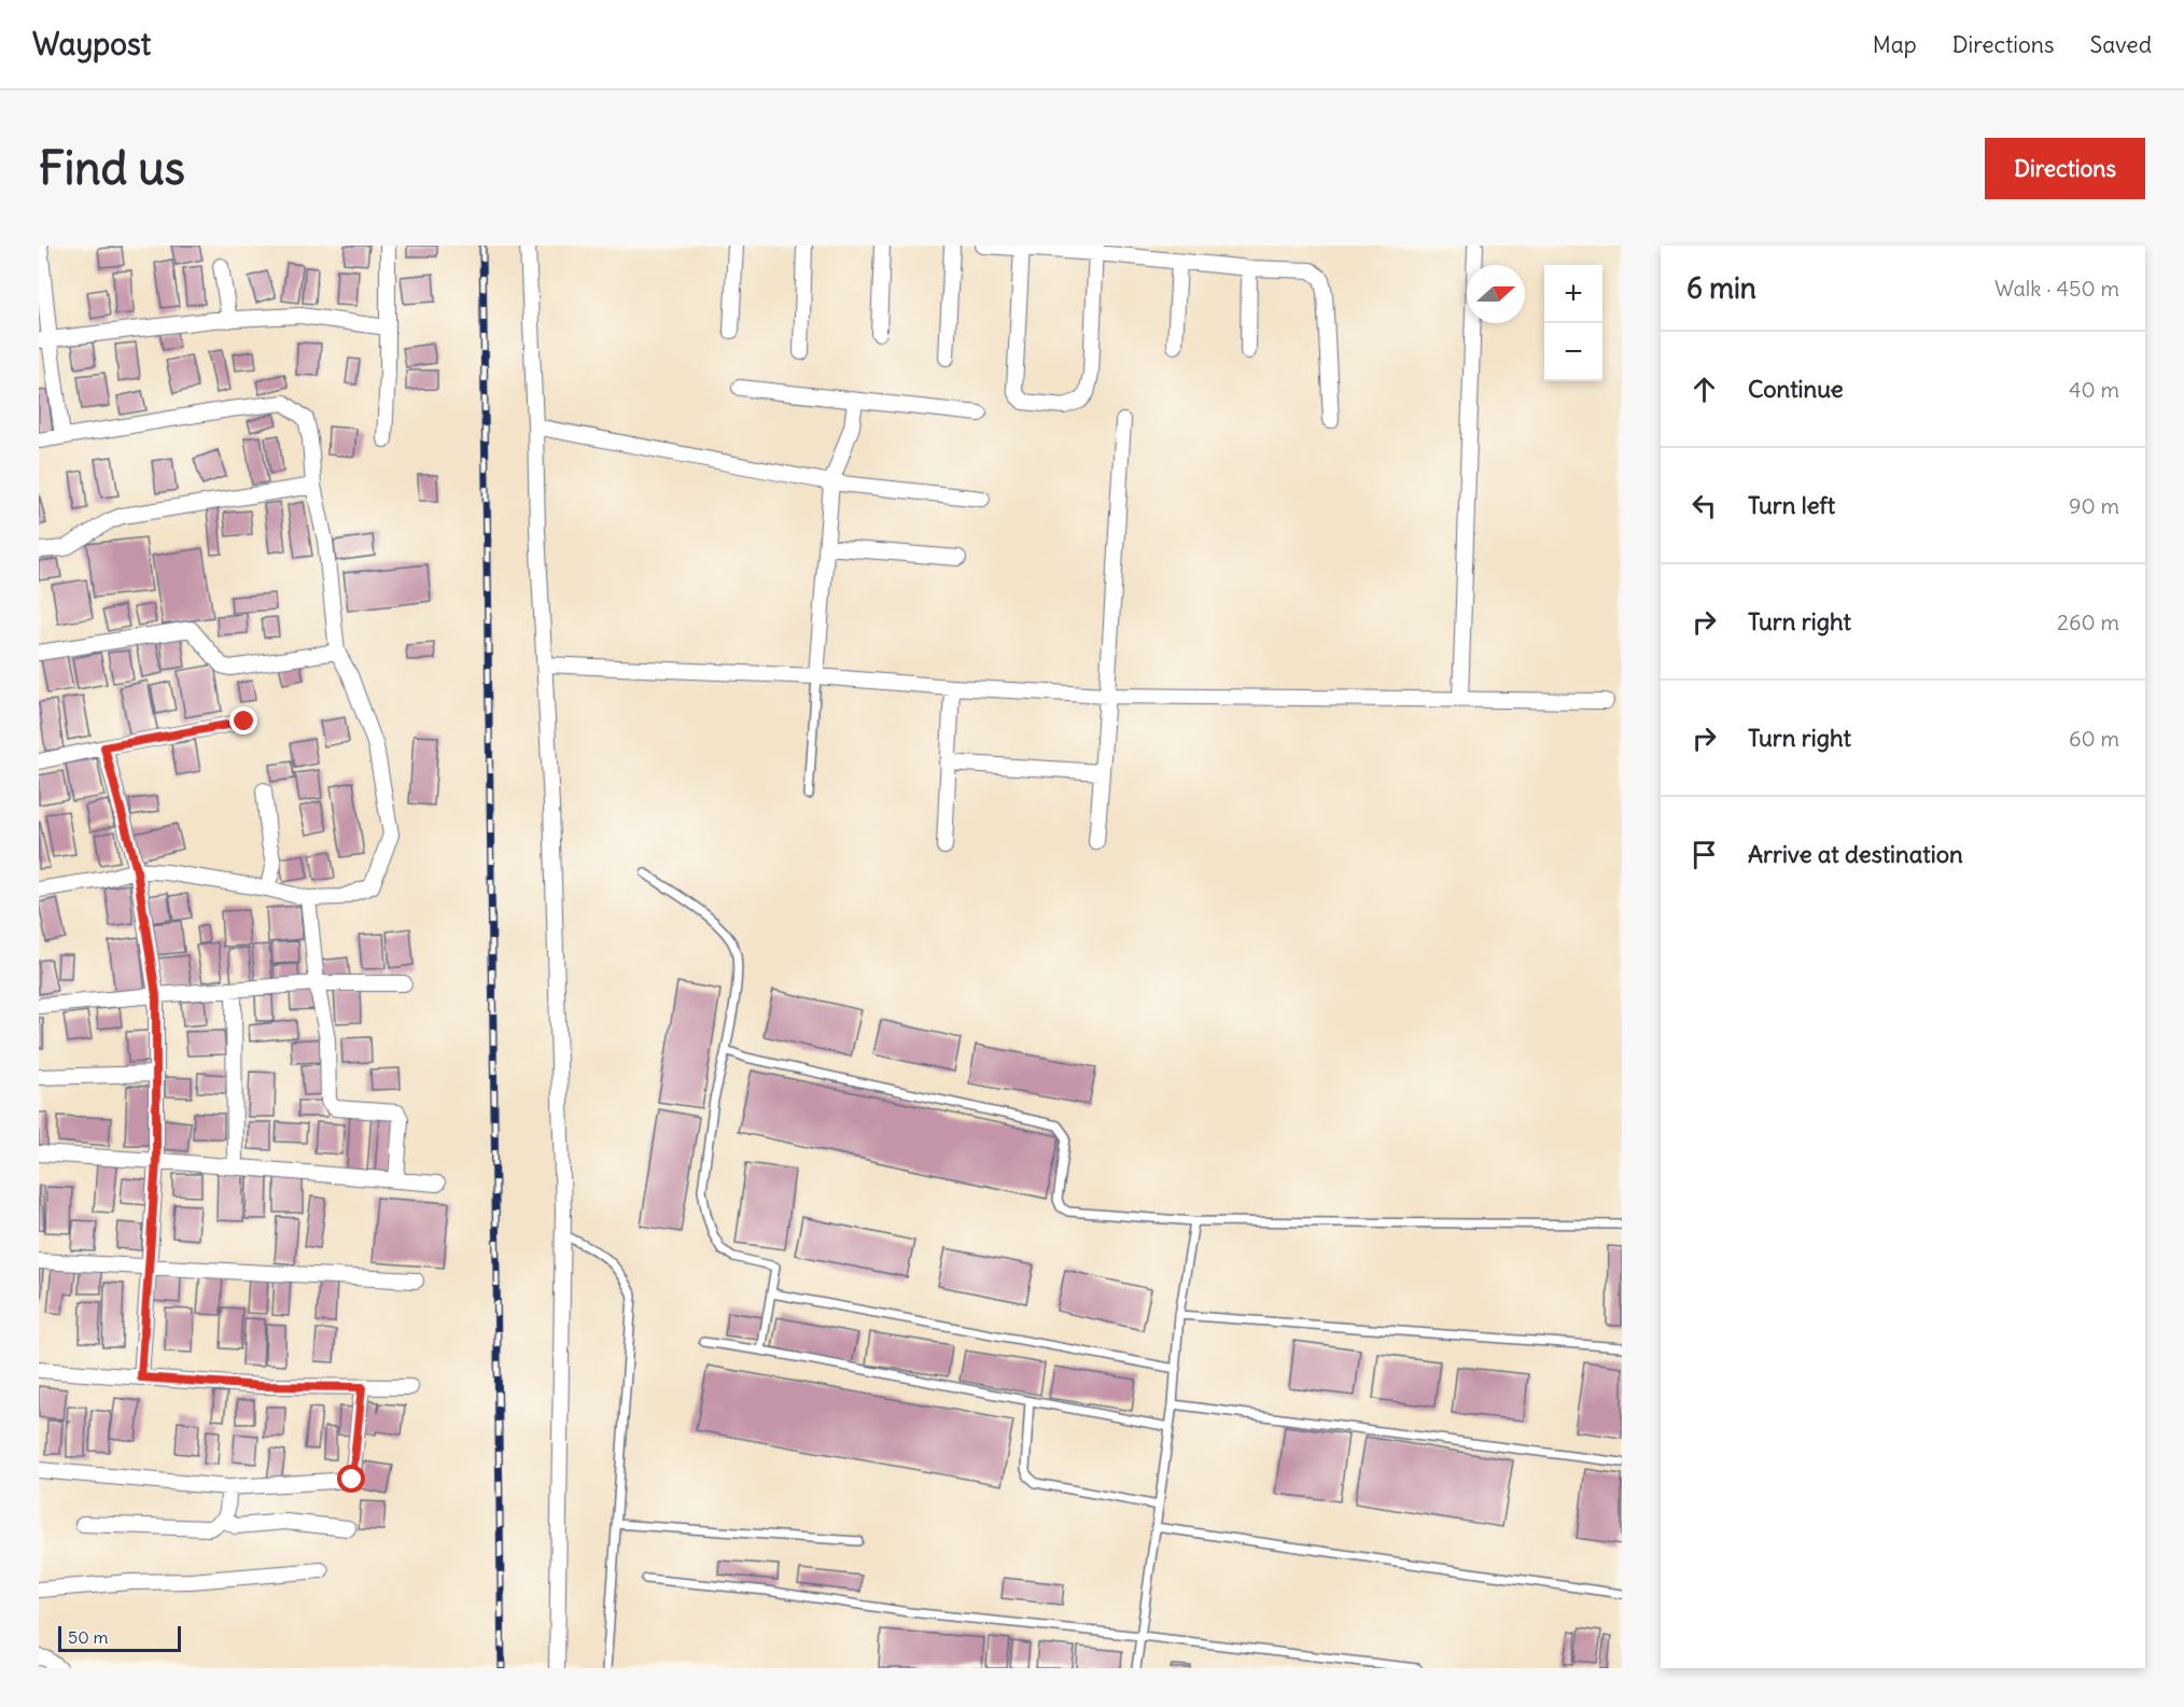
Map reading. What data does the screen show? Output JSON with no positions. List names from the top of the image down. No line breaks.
{"scale_bar":"50 m","north":"right","page":{"header":"Waypost","nav":["Map","Directions","Saved"],"buttons":"Directions","title":"Find us","heading":["6 min","Walk · 450 m"],"map_buttons":["+","−"],"list":[["Continue","40 m"],["Turn left","90 m"],["Turn right","260 m"],["Turn right","60 m"],"Arrive at destination"],"scale":"50 m"}}
